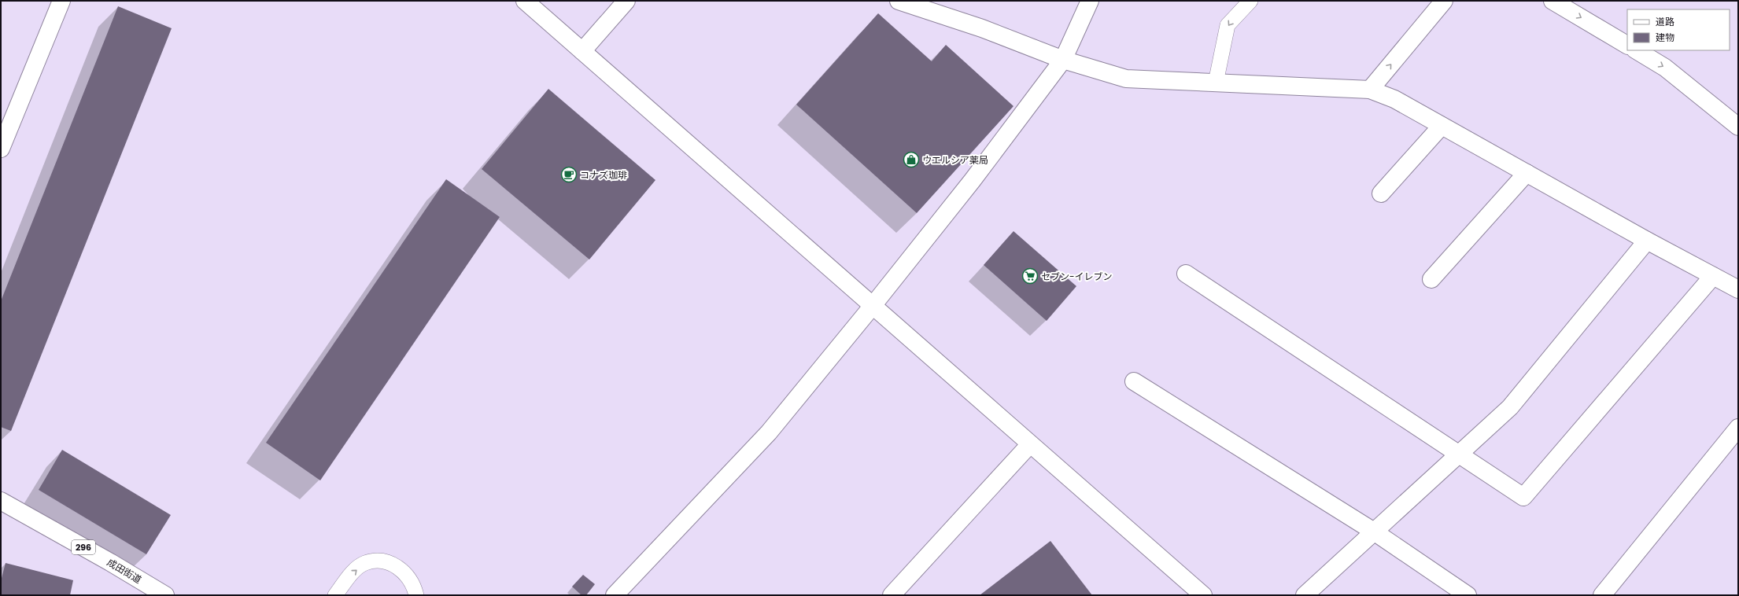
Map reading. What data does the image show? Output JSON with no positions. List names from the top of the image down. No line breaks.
{"streets":{"main road":["296","成田街道"]},"places":{"shop":["ウエルシア薬局"],"cafe":["コナズ珈琲"],"supermarket":["セブン-イレブン"]},"legend":["道路","建物"]}
